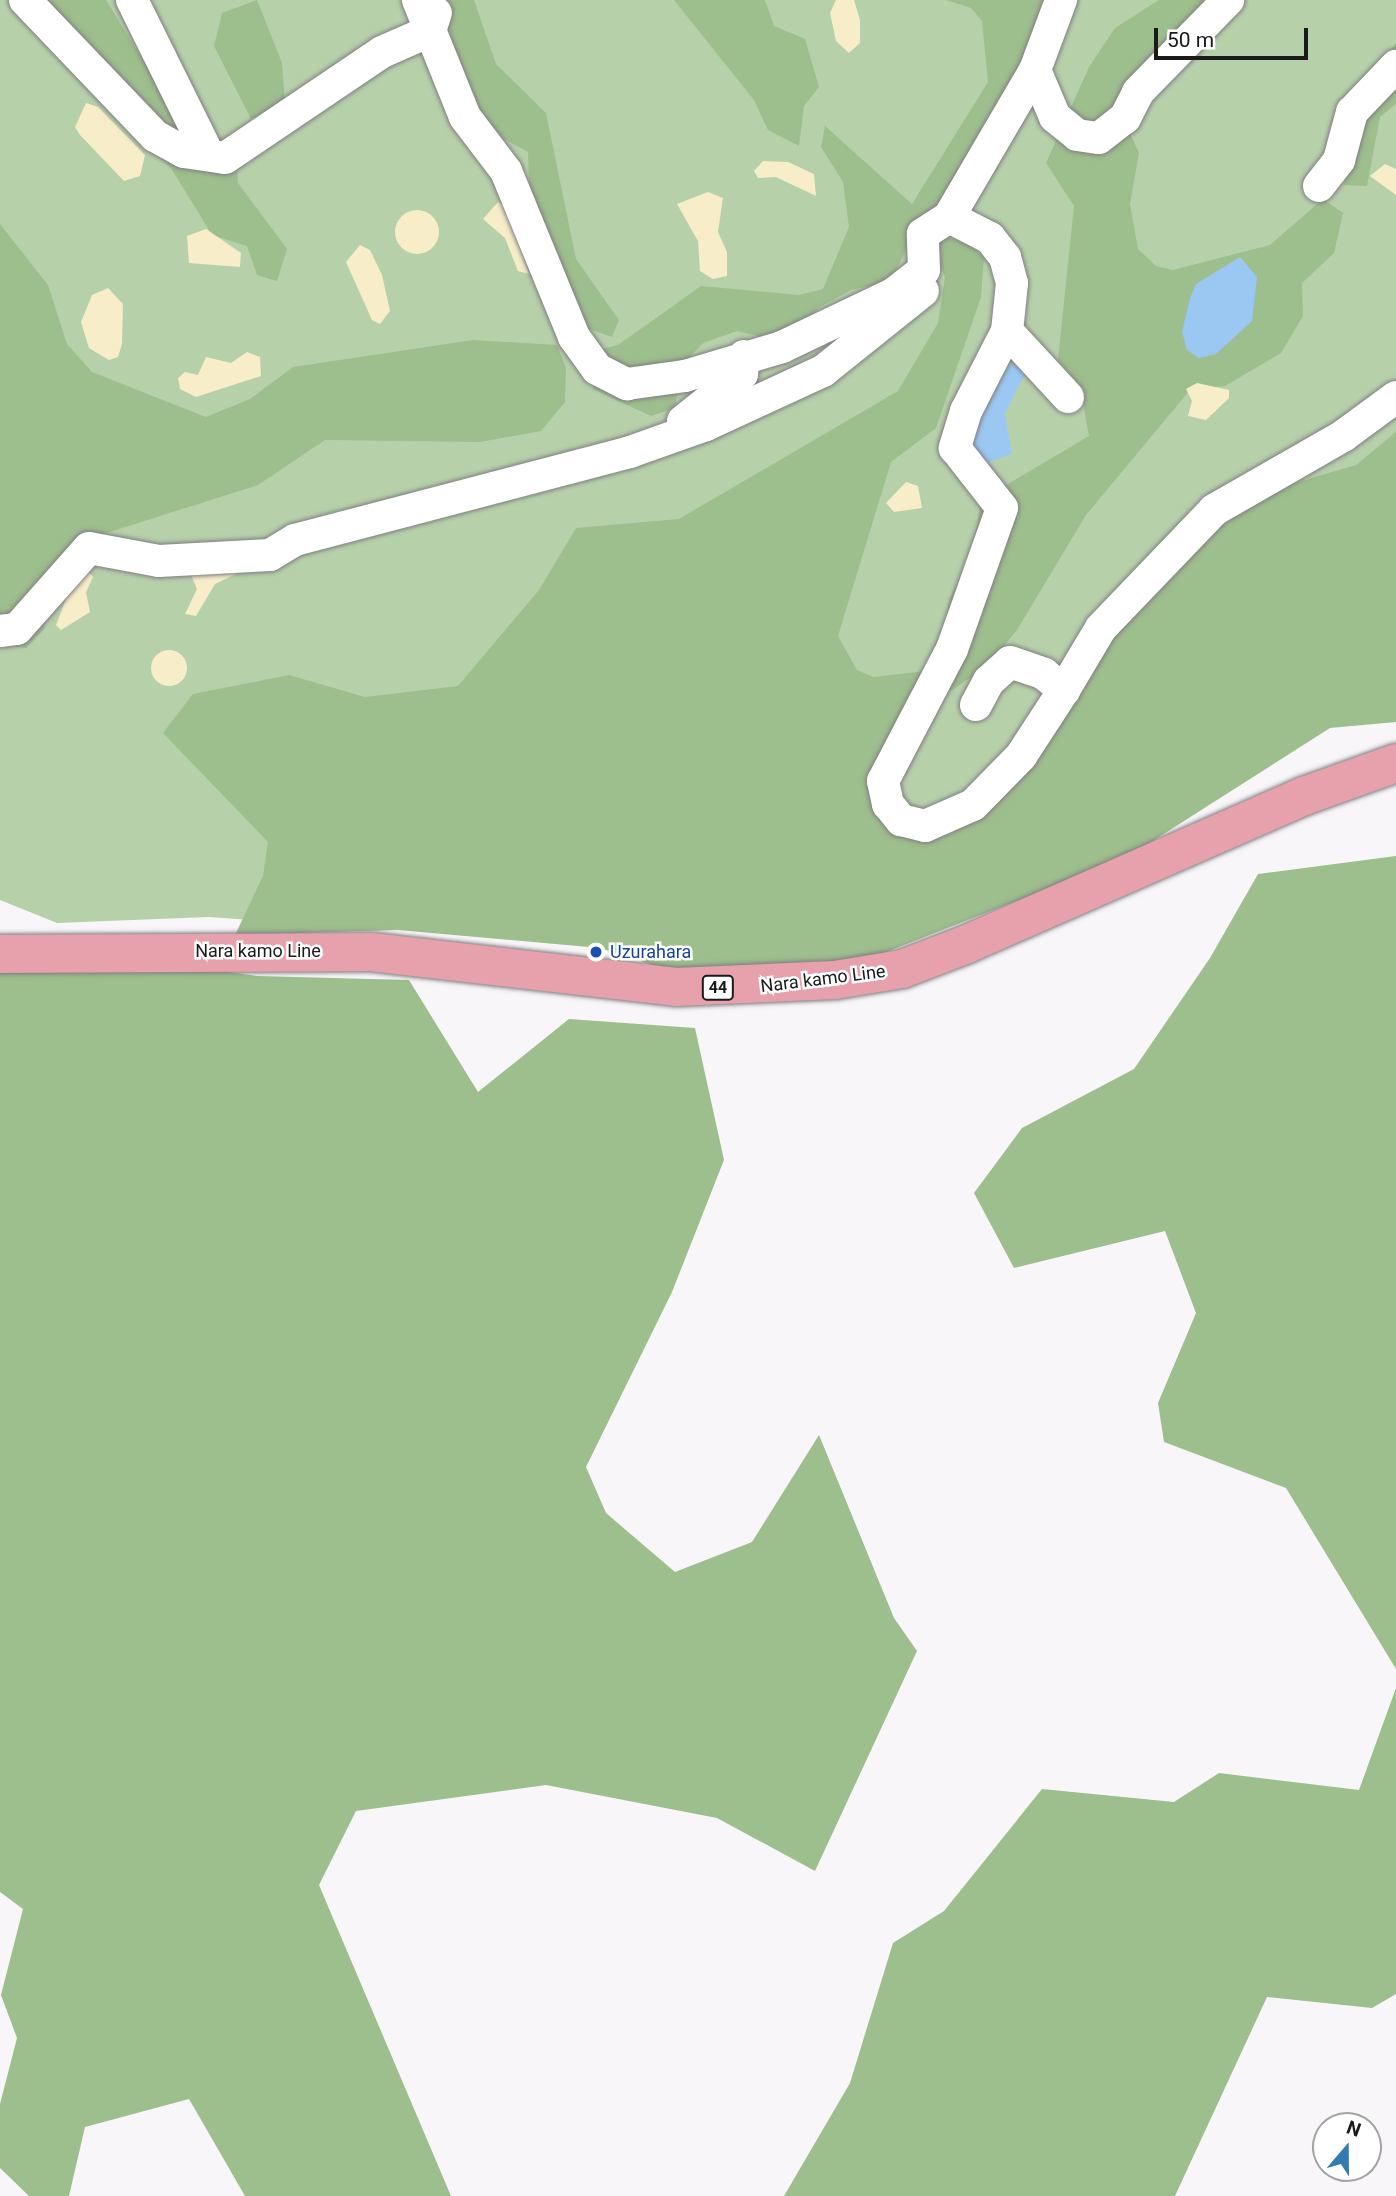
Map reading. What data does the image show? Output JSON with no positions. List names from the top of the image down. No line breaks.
{"streets":{"main road":["Nara kamo Line","44"]},"places":["Uzurahara"],"scale_bar":"50 m","north":"top"}
